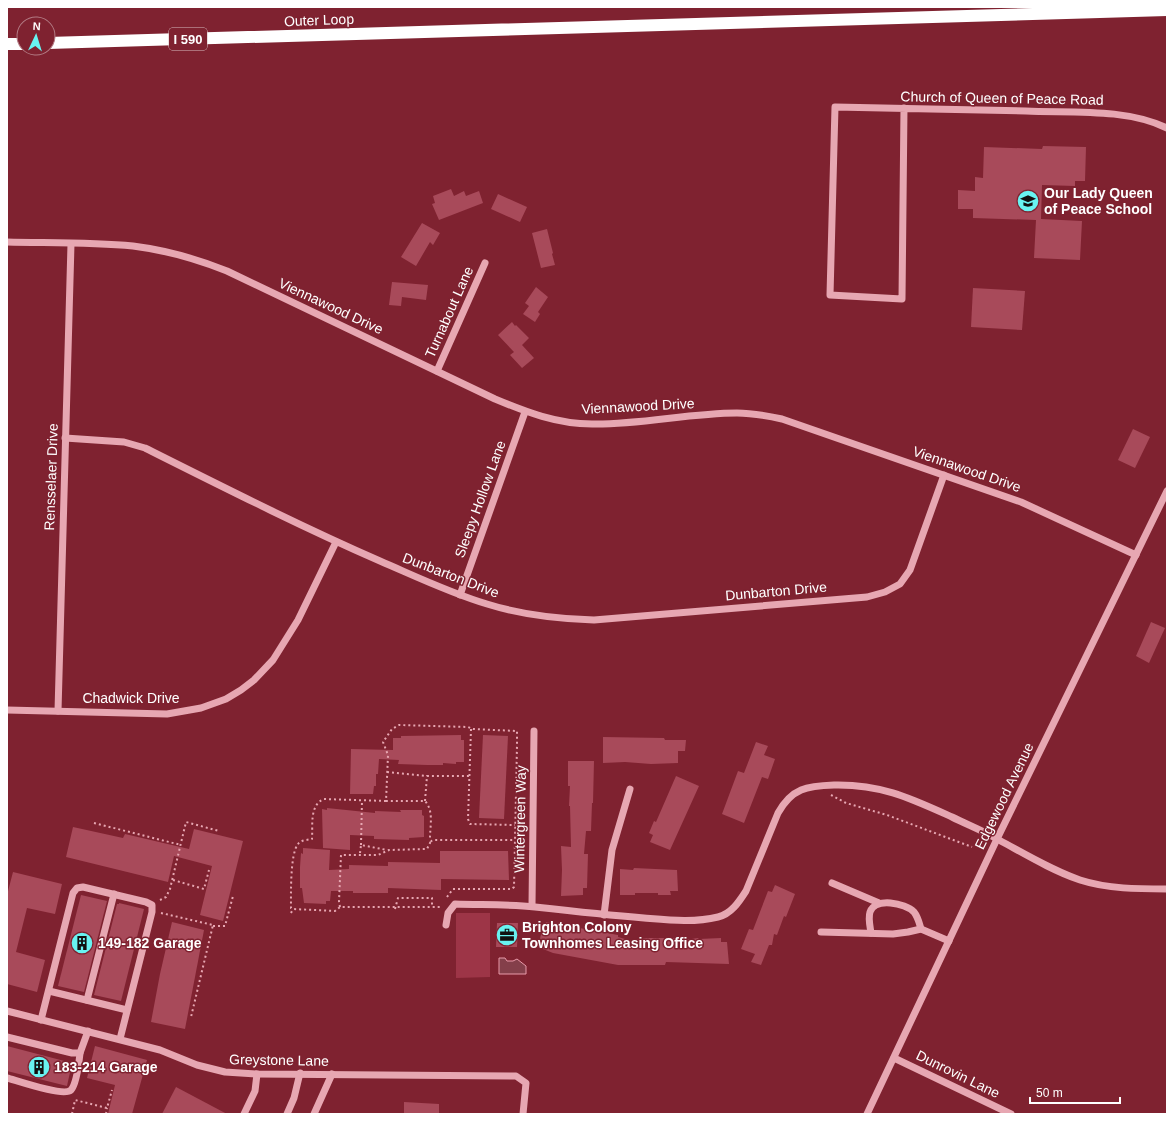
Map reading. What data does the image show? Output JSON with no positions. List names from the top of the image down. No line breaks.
{"streets":{"highway":["Outer Loop","I 590"],"street":["Church of Queen of Peace Road","Viennawood Drive","Turnabout Lane","Rensselaer Drive","Sleepy Hollow Lane","Dunbarton Drive","Chadwick Drive","Edgewood Avenue","Wintergreen Way","Greystone Lane","Dunrovin Lane"]},"crossings":[["Viennawood Drive","Turnabout Lane"],["Viennawood Drive","Rensselaer Drive"],["Viennawood Drive","Sleepy Hollow Lane"],["Viennawood Drive","Dunbarton Drive"],["Viennawood Drive","Edgewood Avenue"],["Rensselaer Drive","Dunbarton Drive"],["Rensselaer Drive","Chadwick Drive"],["Sleepy Hollow Lane","Dunbarton Drive"],["Dunbarton Drive","Chadwick Drive"],["Edgewood Avenue","Dunrovin Lane"]],"places":{"school or university":["Our Lady Queen of Peace School"],"office":["Brighton Colony Townhomes Leasing Office"],"building":["149-182 Garage","183-214 Garage"]},"scale_bar":"50 m","north":"top"}
